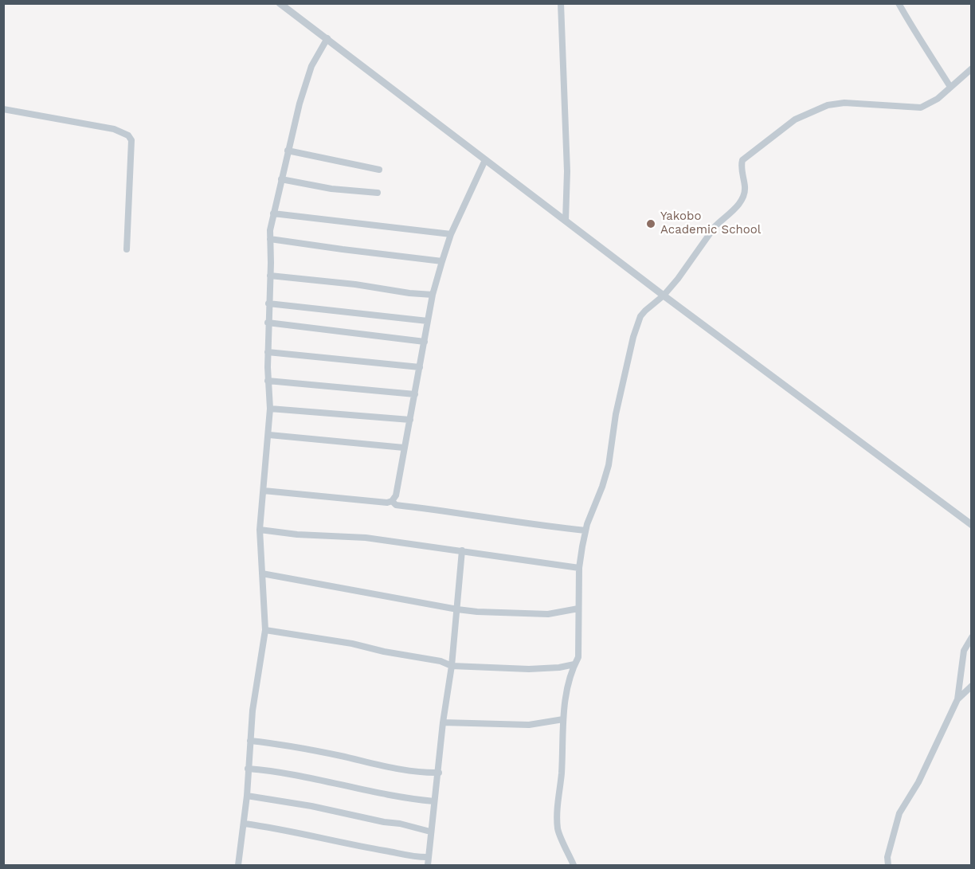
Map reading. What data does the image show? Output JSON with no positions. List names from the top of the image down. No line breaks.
{"places":["Yakobo Academic School"]}
